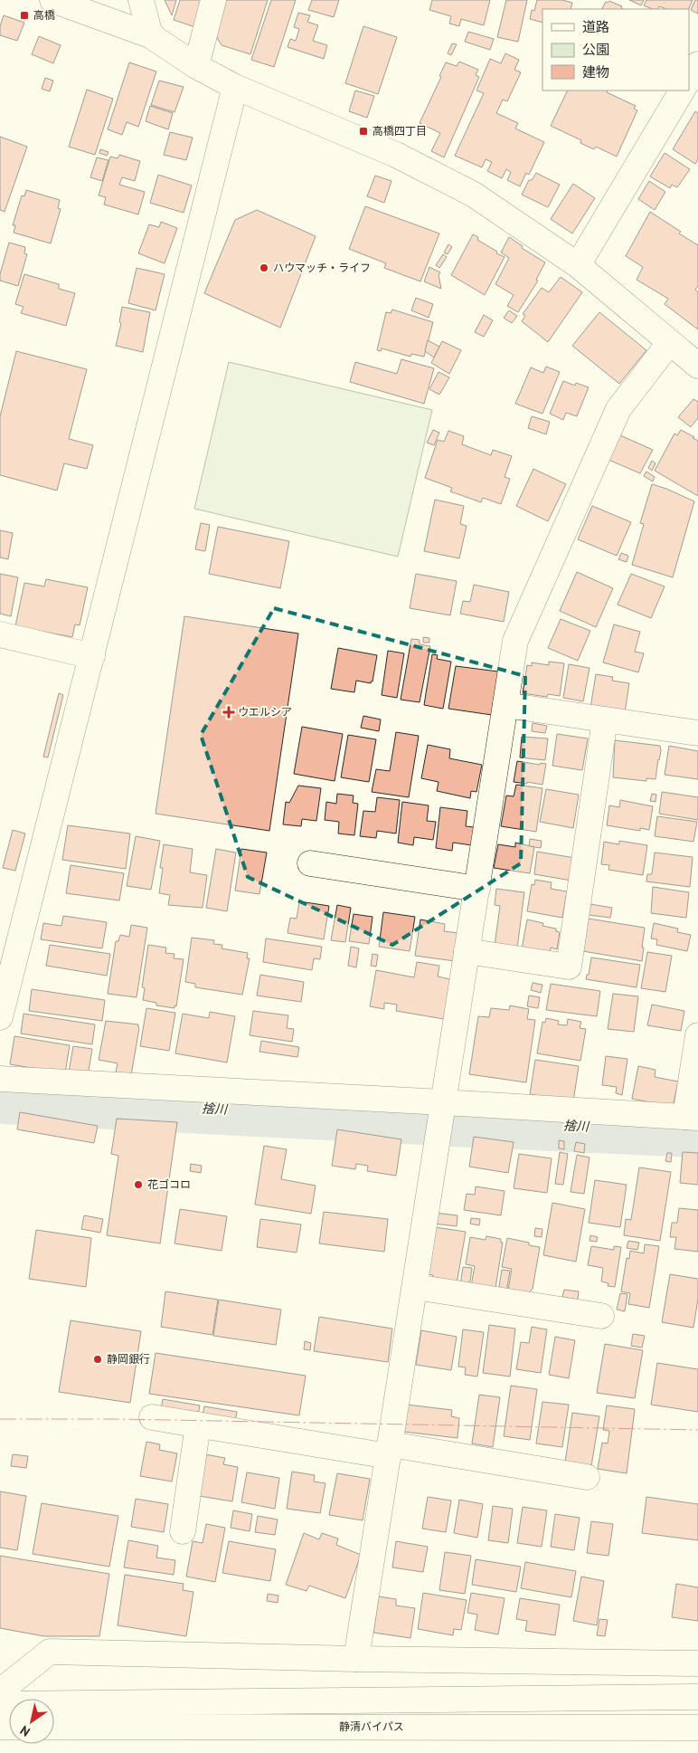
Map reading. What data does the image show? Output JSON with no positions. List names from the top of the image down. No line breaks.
{"streets":{"main road":["静清バイパス"]},"water":["捨川"],"places":{"transit":["高橋","高橋四丁目"],"other":["ハウマッチ・ライフ","花ゴコロ","静岡銀行"],"health":["ウエルシア"]},"legend":["道路","公園","建物"],"north":"bottom left"}
